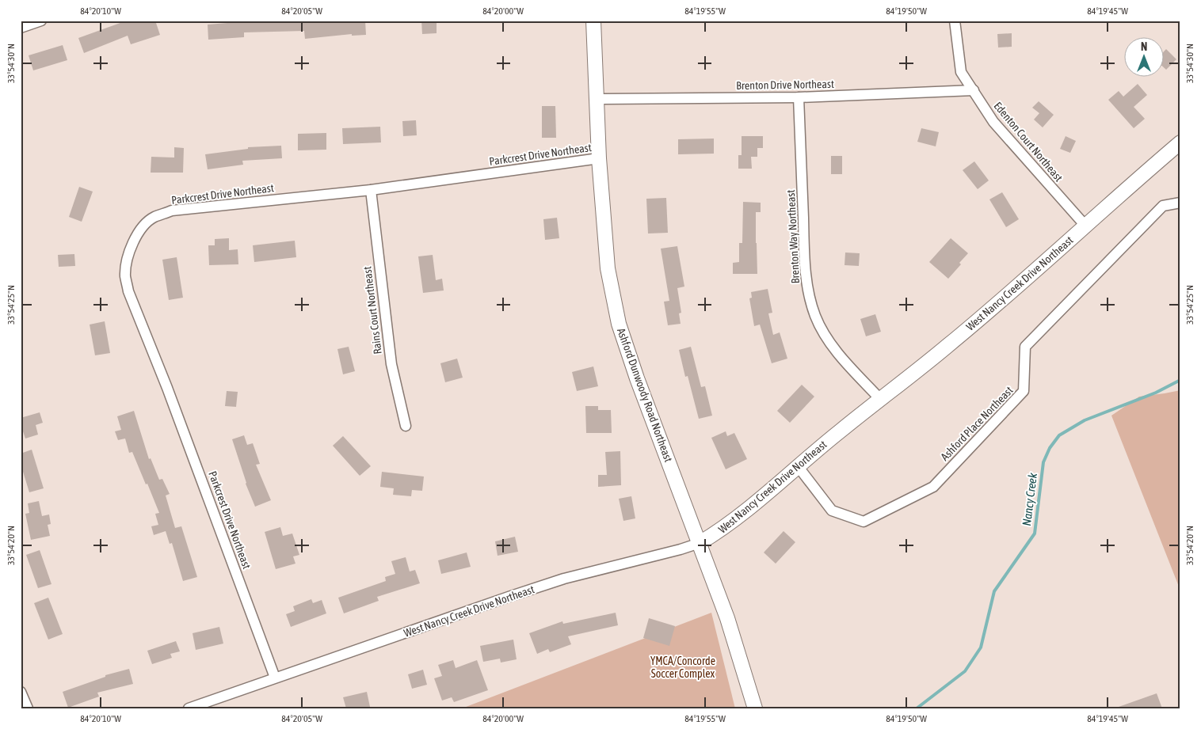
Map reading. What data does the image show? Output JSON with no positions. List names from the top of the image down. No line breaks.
{"streets":{"main road":["West Nancy Creek Drive Northeast","Ashford Dunwoody Road Northeast"],"street":["Brenton Drive Northeast","Edenton Court Northeast","Parkcrest Drive Northeast","Brenton Way Northeast","Rains Court Northeast","Ashford Place Northeast"]},"crossings":[["Brenton Drive Northeast","Edenton Court Northeast"],["Brenton Drive Northeast","Brenton Way Northeast"],["Brenton Drive Northeast","Ashford Dunwoody Road Northeast"],["Edenton Court Northeast","West Nancy Creek Drive Northeast"],["Parkcrest Drive Northeast","West Nancy Creek Drive Northeast"],["Parkcrest Drive Northeast","Rains Court Northeast"],["Parkcrest Drive Northeast","Ashford Dunwoody Road Northeast"],["Brenton Way Northeast","West Nancy Creek Drive Northeast"],["West Nancy Creek Drive Northeast","Ashford Dunwoody Road Northeast"],["West Nancy Creek Drive Northeast","Ashford Place Northeast"]],"water":["Nancy Creek"],"parks":["YMCA/Concorde Soccer Complex"],"north":"top","coordinates":["84°20'10\"W","84°20'05\"W","84°20'00\"W","84°19'55\"W","84°19'50\"W","84°19'45\"W","33°54'30\"N","33°54'25\"N","33°54'20\"N"]}
